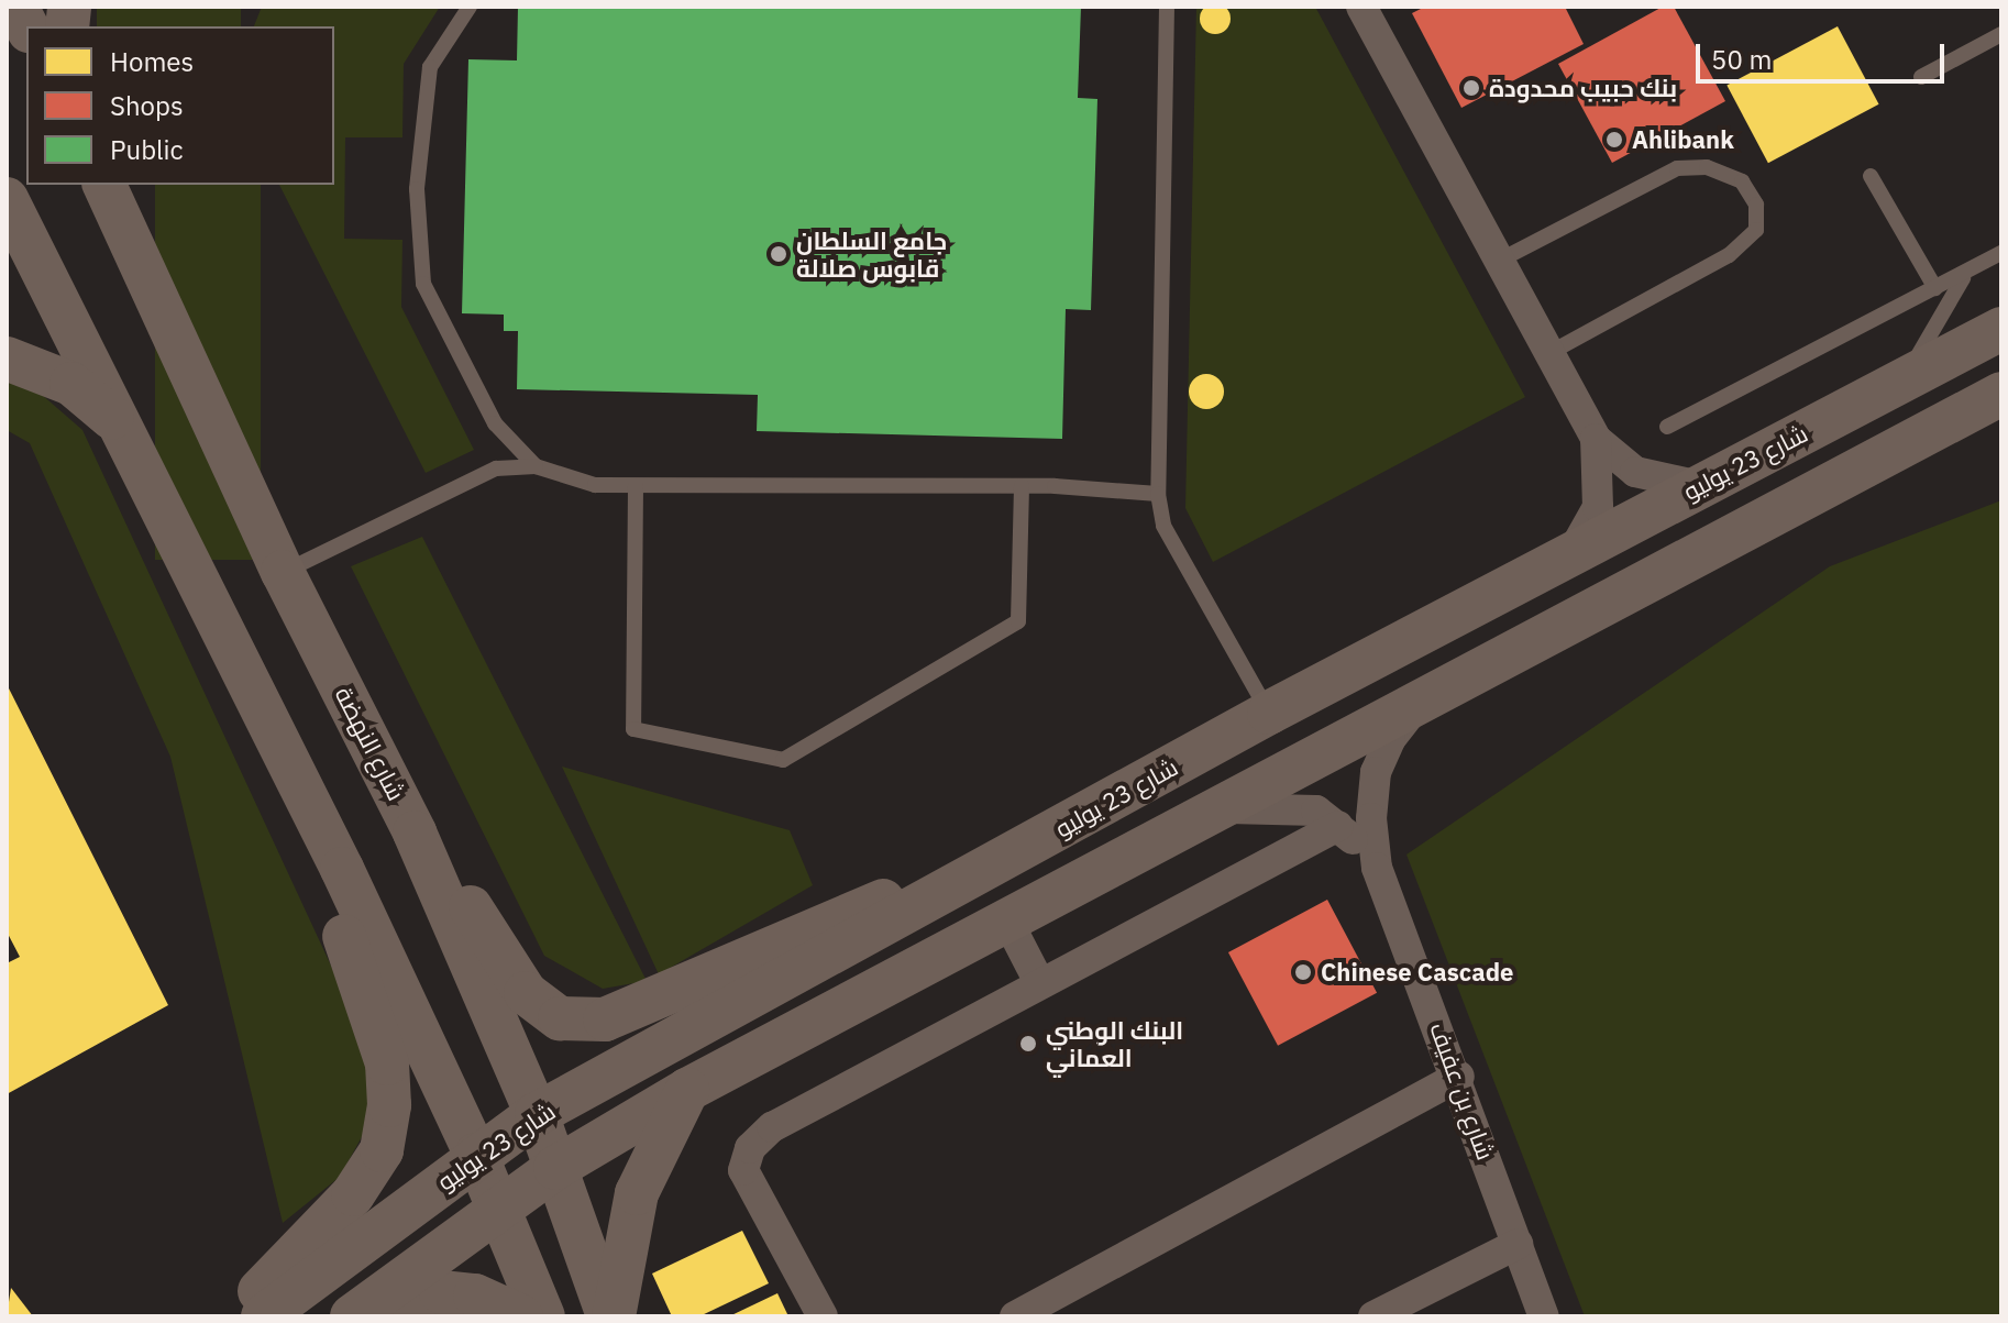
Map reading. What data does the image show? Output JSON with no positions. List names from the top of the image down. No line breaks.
{"streets":{"main road":["شارع 23 يوليو","شارع النهضة"],"street":["شارع بن عفيف"]},"crossings":[["شارع 23 يوليو","شارع النهضة"]],"places":["بنك حبيب محدودة","Ahlibank","جامع السلطان قابوس صلالة","Chinese Cascade","البنك الوطني العماني"],"legend":["Homes","Shops","Public"],"scale_bar":"50 m"}
